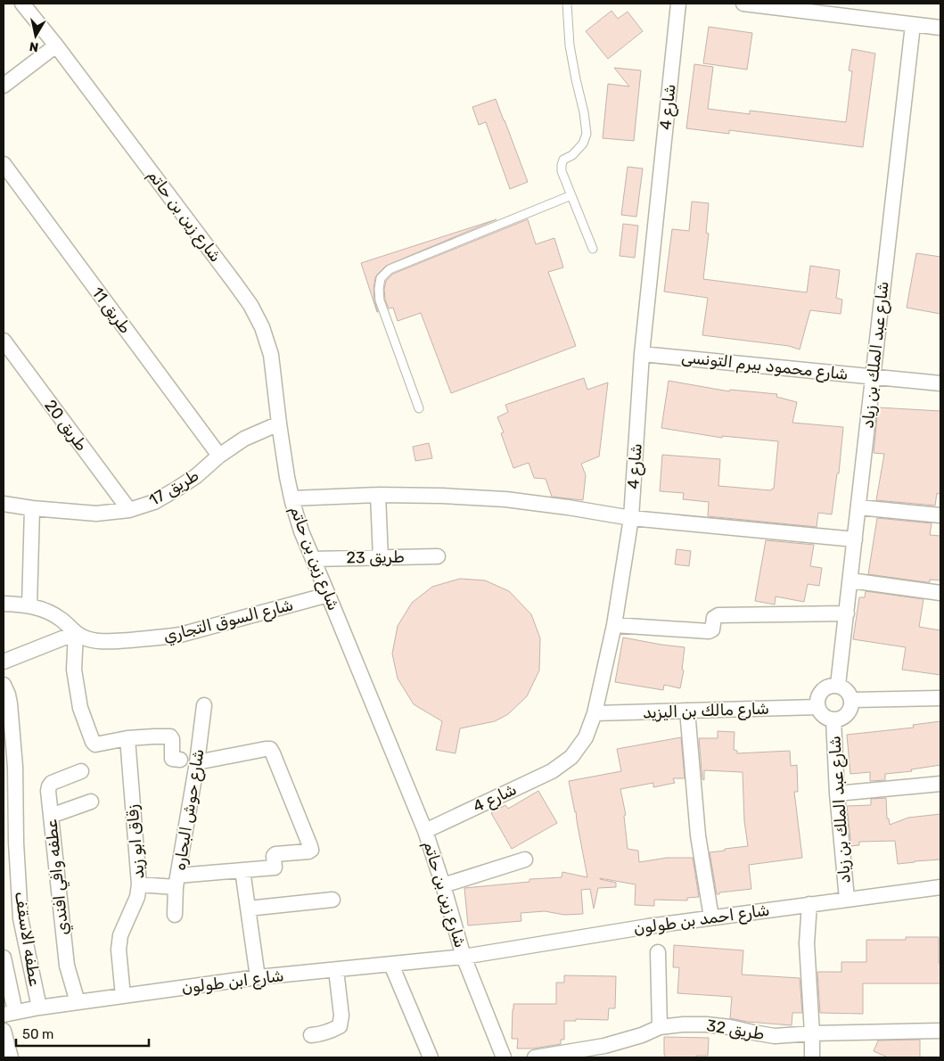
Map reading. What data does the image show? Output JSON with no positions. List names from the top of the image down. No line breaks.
{"streets":{"street":["شارع 4","شارع زين بن حاتم","طريق 11","شارع عبد الملك بن زياد","شارع محمود بيرم التونسى","طريق 20","طريق 17","طريق 23","شارع السوق التجاري","شارع مالك بن اليزيد","شارع حوش البحاره","زقاق ابو زيد","عطفه وافي افندي","شارع احمد بن طولون","عطفه الاسقف","شارع ابن طولون","طريق 32"]},"crossings":[["شارع 4","شارع زين بن حاتم"],["شارع 4","شارع محمود بيرم التونسى"],["شارع 4","شارع مالك بن اليزيد"],["شارع زين بن حاتم","طريق 17"],["شارع زين بن حاتم","طريق 23"],["شارع زين بن حاتم","شارع السوق التجاري"],["شارع زين بن حاتم","شارع احمد بن طولون"],["شارع زين بن حاتم","شارع ابن طولون"],["طريق 11","طريق 17"],["شارع عبد الملك بن زياد","شارع محمود بيرم التونسى"],["شارع عبد الملك بن زياد","شارع مالك بن اليزيد"],["شارع عبد الملك بن زياد","شارع احمد بن طولون"],["طريق 20","طريق 17"],["زقاق ابو زيد","شارع ابن طولون"],["عطفه وافي افندي","شارع ابن طولون"],["شارع احمد بن طولون","شارع ابن طولون"],["عطفه الاسقف","شارع ابن طولون"]],"scale_bar":"50 m","north":"bottom"}
